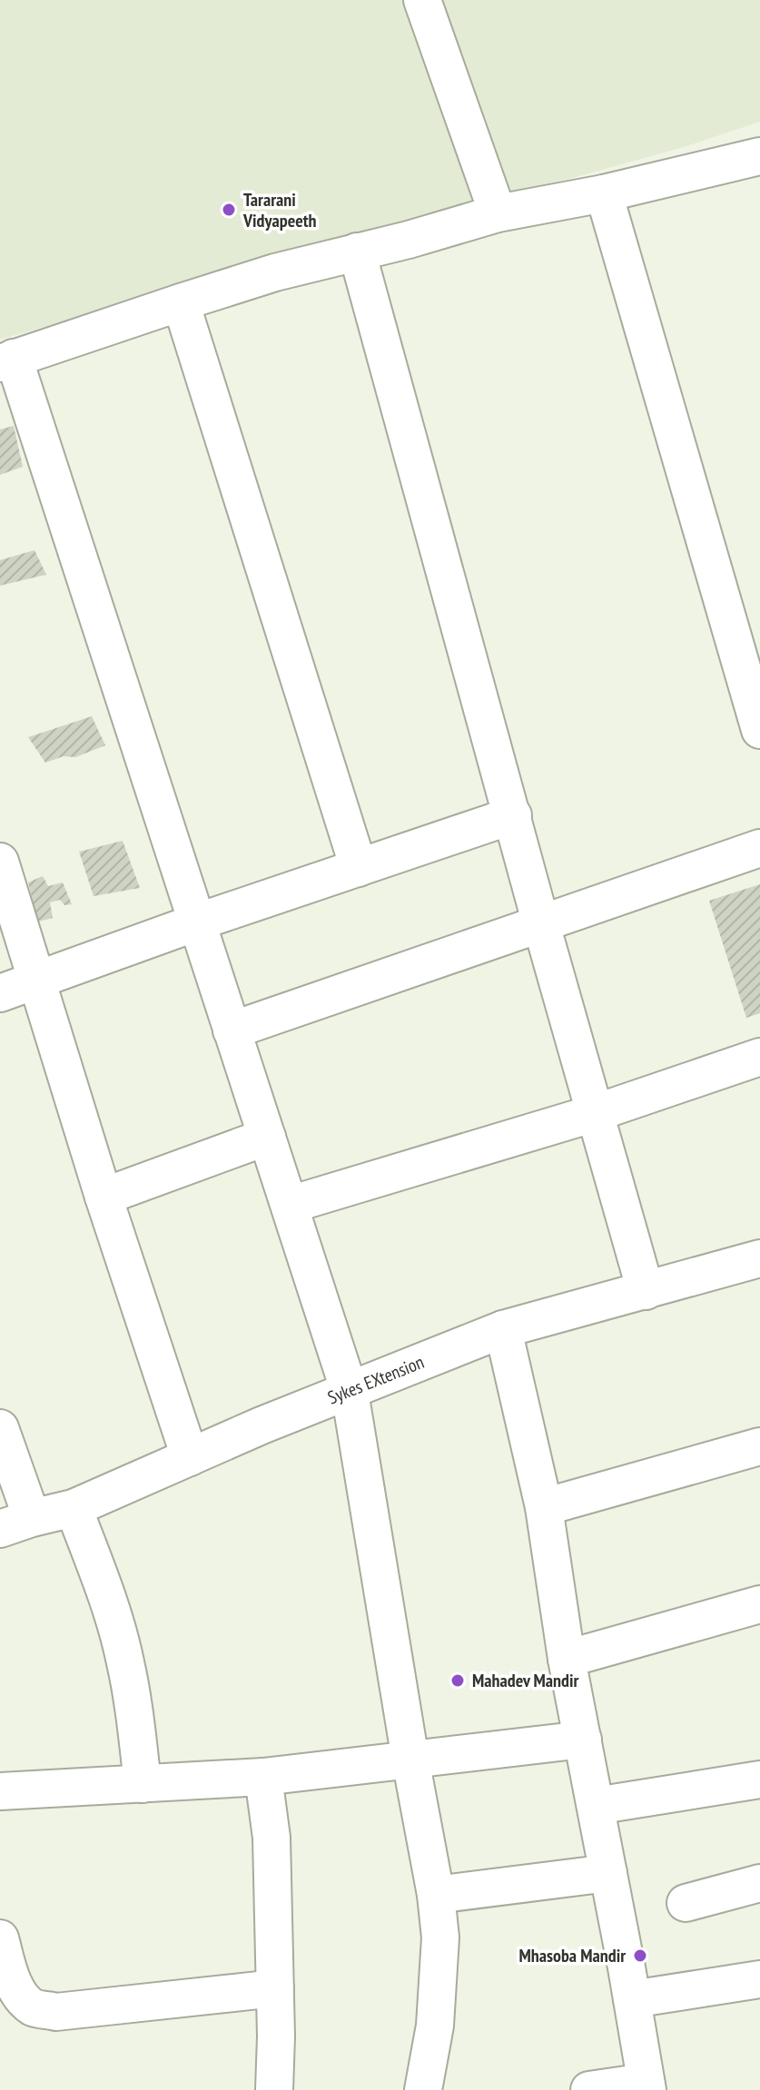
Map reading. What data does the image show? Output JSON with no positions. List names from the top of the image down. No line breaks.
{"streets":{"street":["Sykes EXtension"]},"places":["Tararani Vidyapeeth","Mahadev Mandir","Mhasoba Mandir"]}
